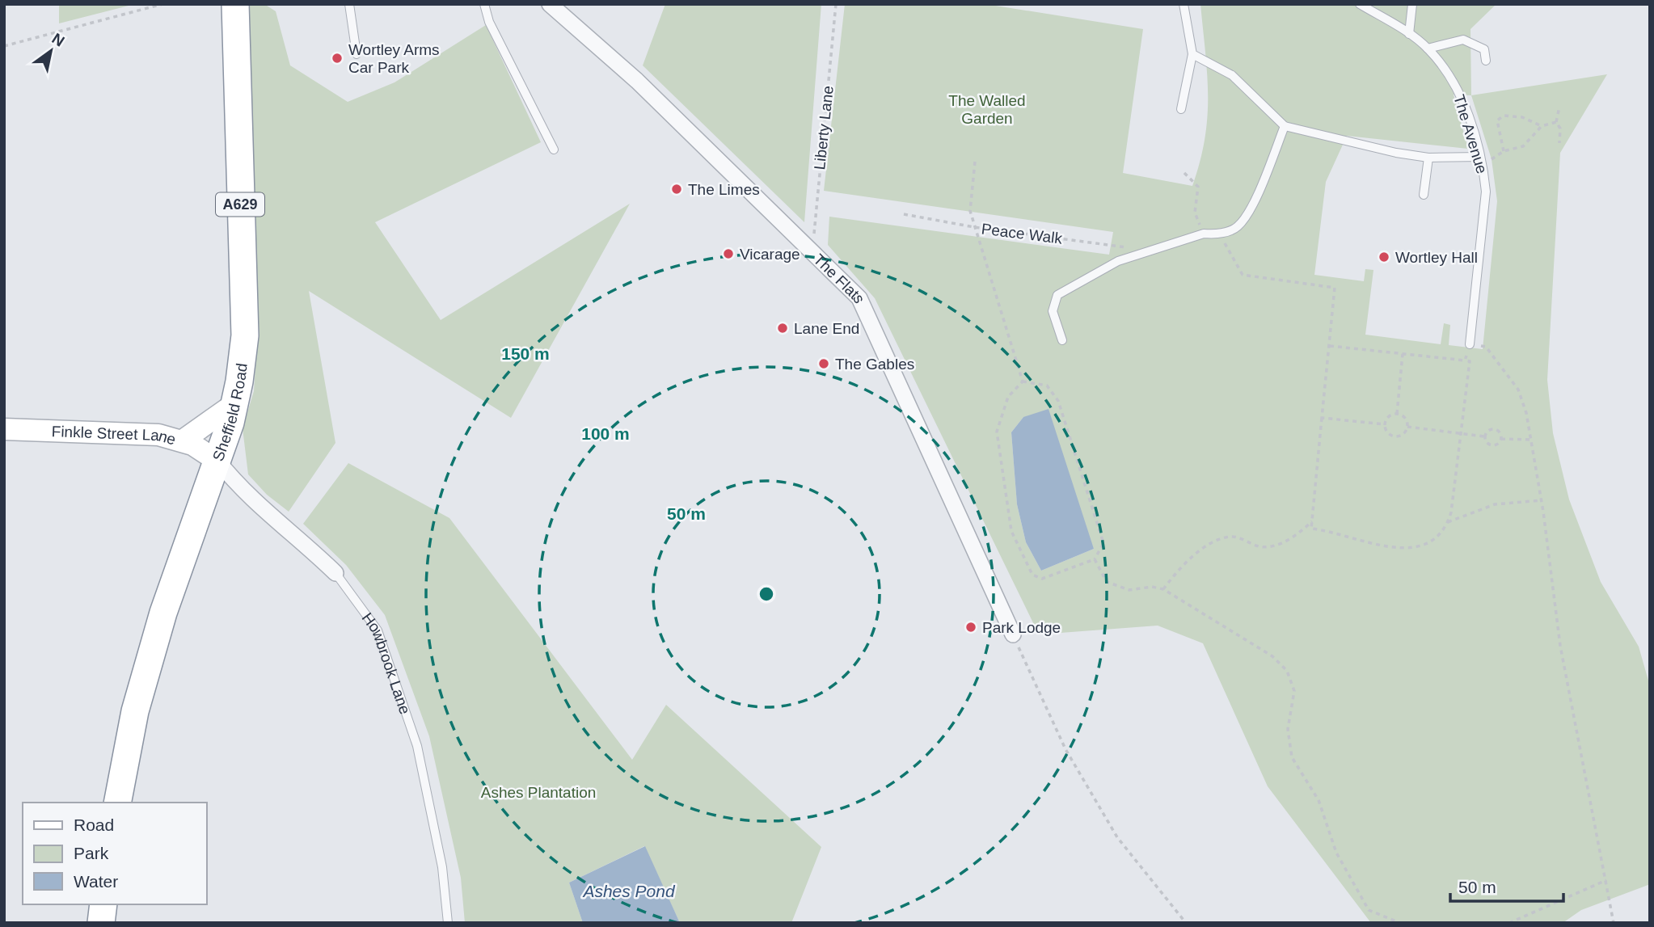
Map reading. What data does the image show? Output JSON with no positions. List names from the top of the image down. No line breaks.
{"streets":{"highway":["A629","Sheffield Road"],"street":["The Flats","Finkle Street Lane","Howbrook Lane"],"lane":["The Avenue"],"path":["Liberty Lane","Peace Walk"]},"crossings":[["Liberty Lane","The Flats"],["Sheffield Road","Finkle Street Lane"],["Sheffield Road","Howbrook Lane"],["Finkle Street Lane","Howbrook Lane"]],"water":["Ashes Pond"],"parks":["The Walled Garden","Ashes Plantation"],"places":["Wortley Arms Car Park","The Limes","Vicarage","Wortley Hall","Lane End","The Gables","Park Lodge"],"legend":["Road","Park","Water"],"scale_bar":"50 m","north":"top right","rings":["150 m","100 m","50 m"]}
